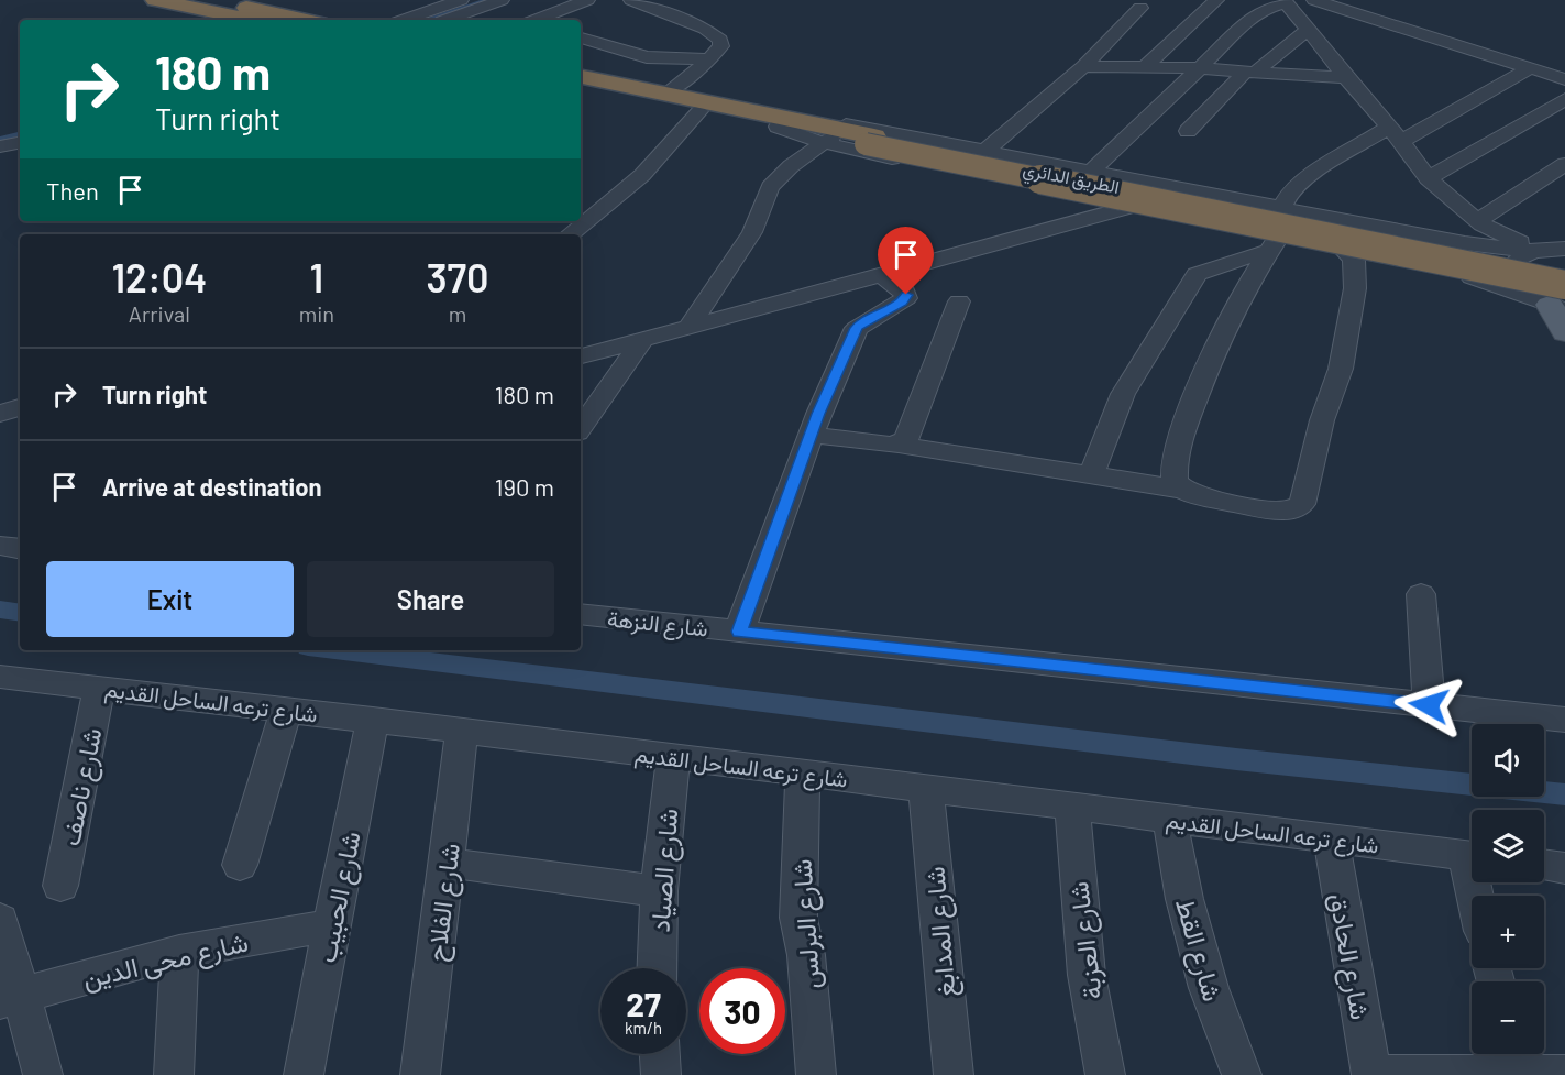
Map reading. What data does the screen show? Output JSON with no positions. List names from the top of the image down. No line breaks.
{"streets":{"highway":["الطريق الدائري"],"street":["شارع النزهة","شارع ترعه الساحل القديم","شارع ناصف","شارع الصياد","شارع الحبيب","شارع الفلاح","شارع البرلس","شارع المدابغ","شارع العزبة","شارع القط","شارع الحادق","شارع محى الدين"]},"crossings":[["شارع ترعه الساحل القديم","شارع ناصف"],["شارع ترعه الساحل القديم","شارع الصياد"],["شارع ترعه الساحل القديم","شارع الحبيب"],["شارع ترعه الساحل القديم","شارع الفلاح"],["شارع ترعه الساحل القديم","شارع البرلس"],["شارع ترعه الساحل القديم","شارع المدابغ"],["شارع ترعه الساحل القديم","شارع العزبة"],["شارع ترعه الساحل القديم","شارع القط"],["شارع ترعه الساحل القديم","شارع الحادق"],["شارع الحبيب","شارع محى الدين"]],"page":{"turn":["180 m","Turn right"],"then":"Then","eta":["12:04","Arrival","1","min","370","m"],"list":[{"name":"Turn right","value":"180 m"},{"name":"Arrive at destination","value":"190 m"}],"buttons":["Exit","Share"],"map_buttons":["+","−"],"speed":"27 km/h","limit":"30"}}
